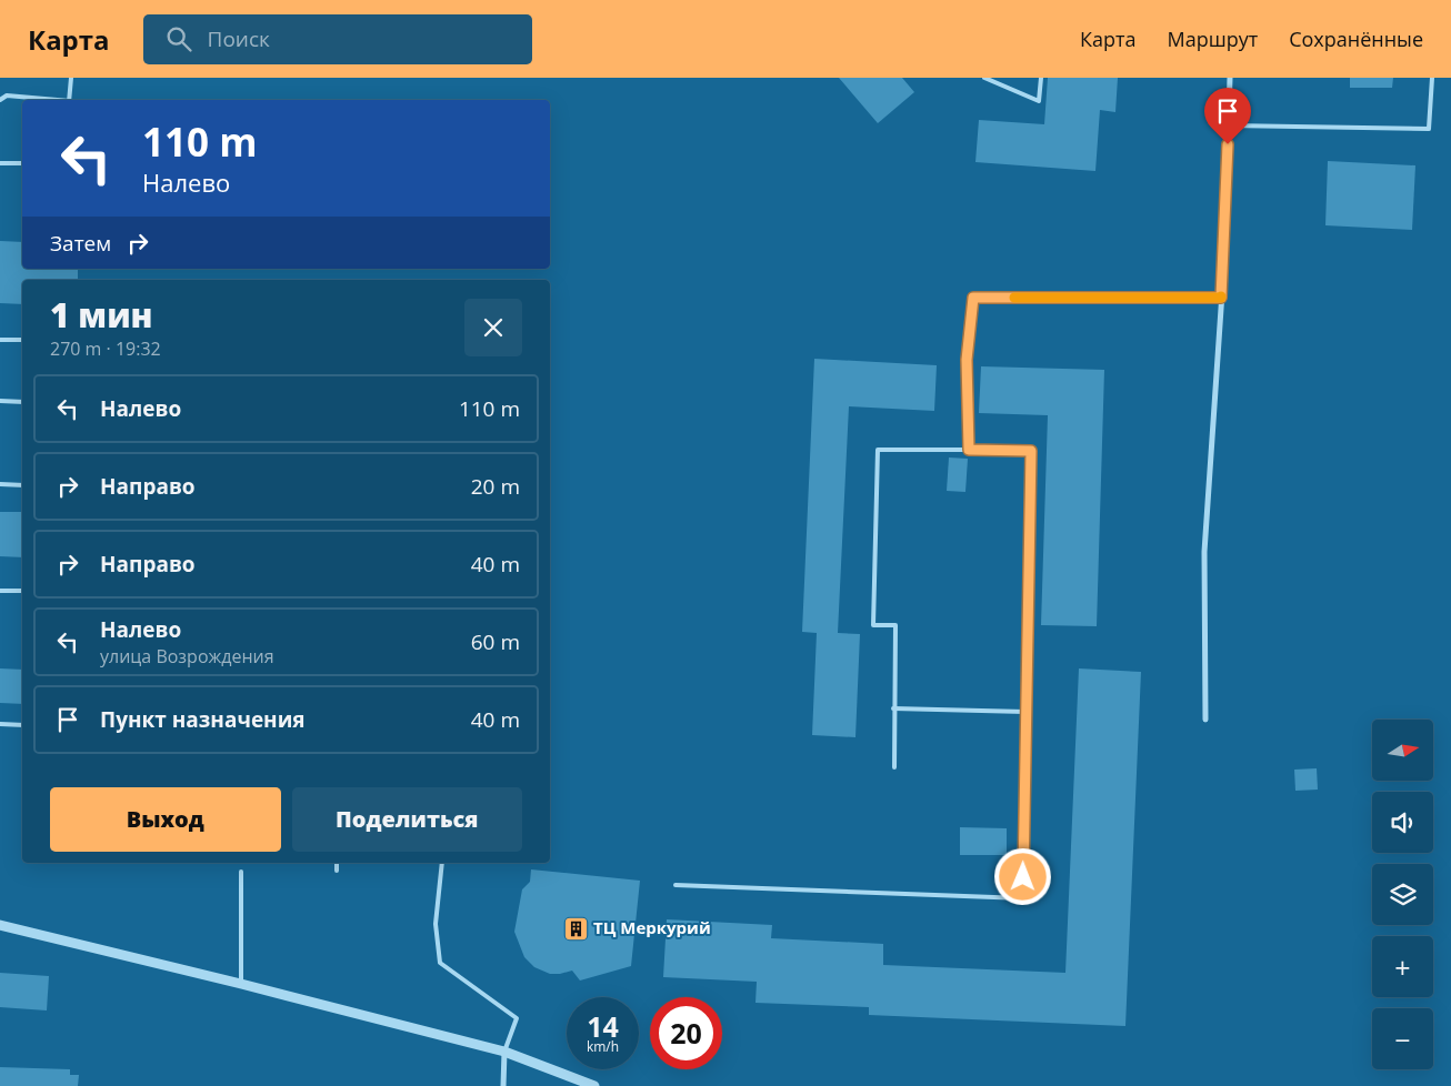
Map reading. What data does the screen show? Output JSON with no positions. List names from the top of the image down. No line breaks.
{"places":{"building":["ТЦ Меркурий"]},"north":"right","page":{"header":"Карта","search":"Поиск","nav":["Карта","Маршрут","Сохранённые"],"turn":["110 m","Налево"],"then":"Затем","heading":["1 мин","270 m · 19:32"],"list":[{"name":"Налево","value":"110 m"},{"name":"Направо","value":"20 m"},{"name":"Направо","value":"40 m"},{"name":"Налево","note":"улица Возрождения","value":"60 m"},{"name":"Пункт назначения","value":"40 m"}],"map_buttons":["+","−"],"buttons":["Выход","Поделиться"],"speed":"14 km/h","limit":"20"}}
